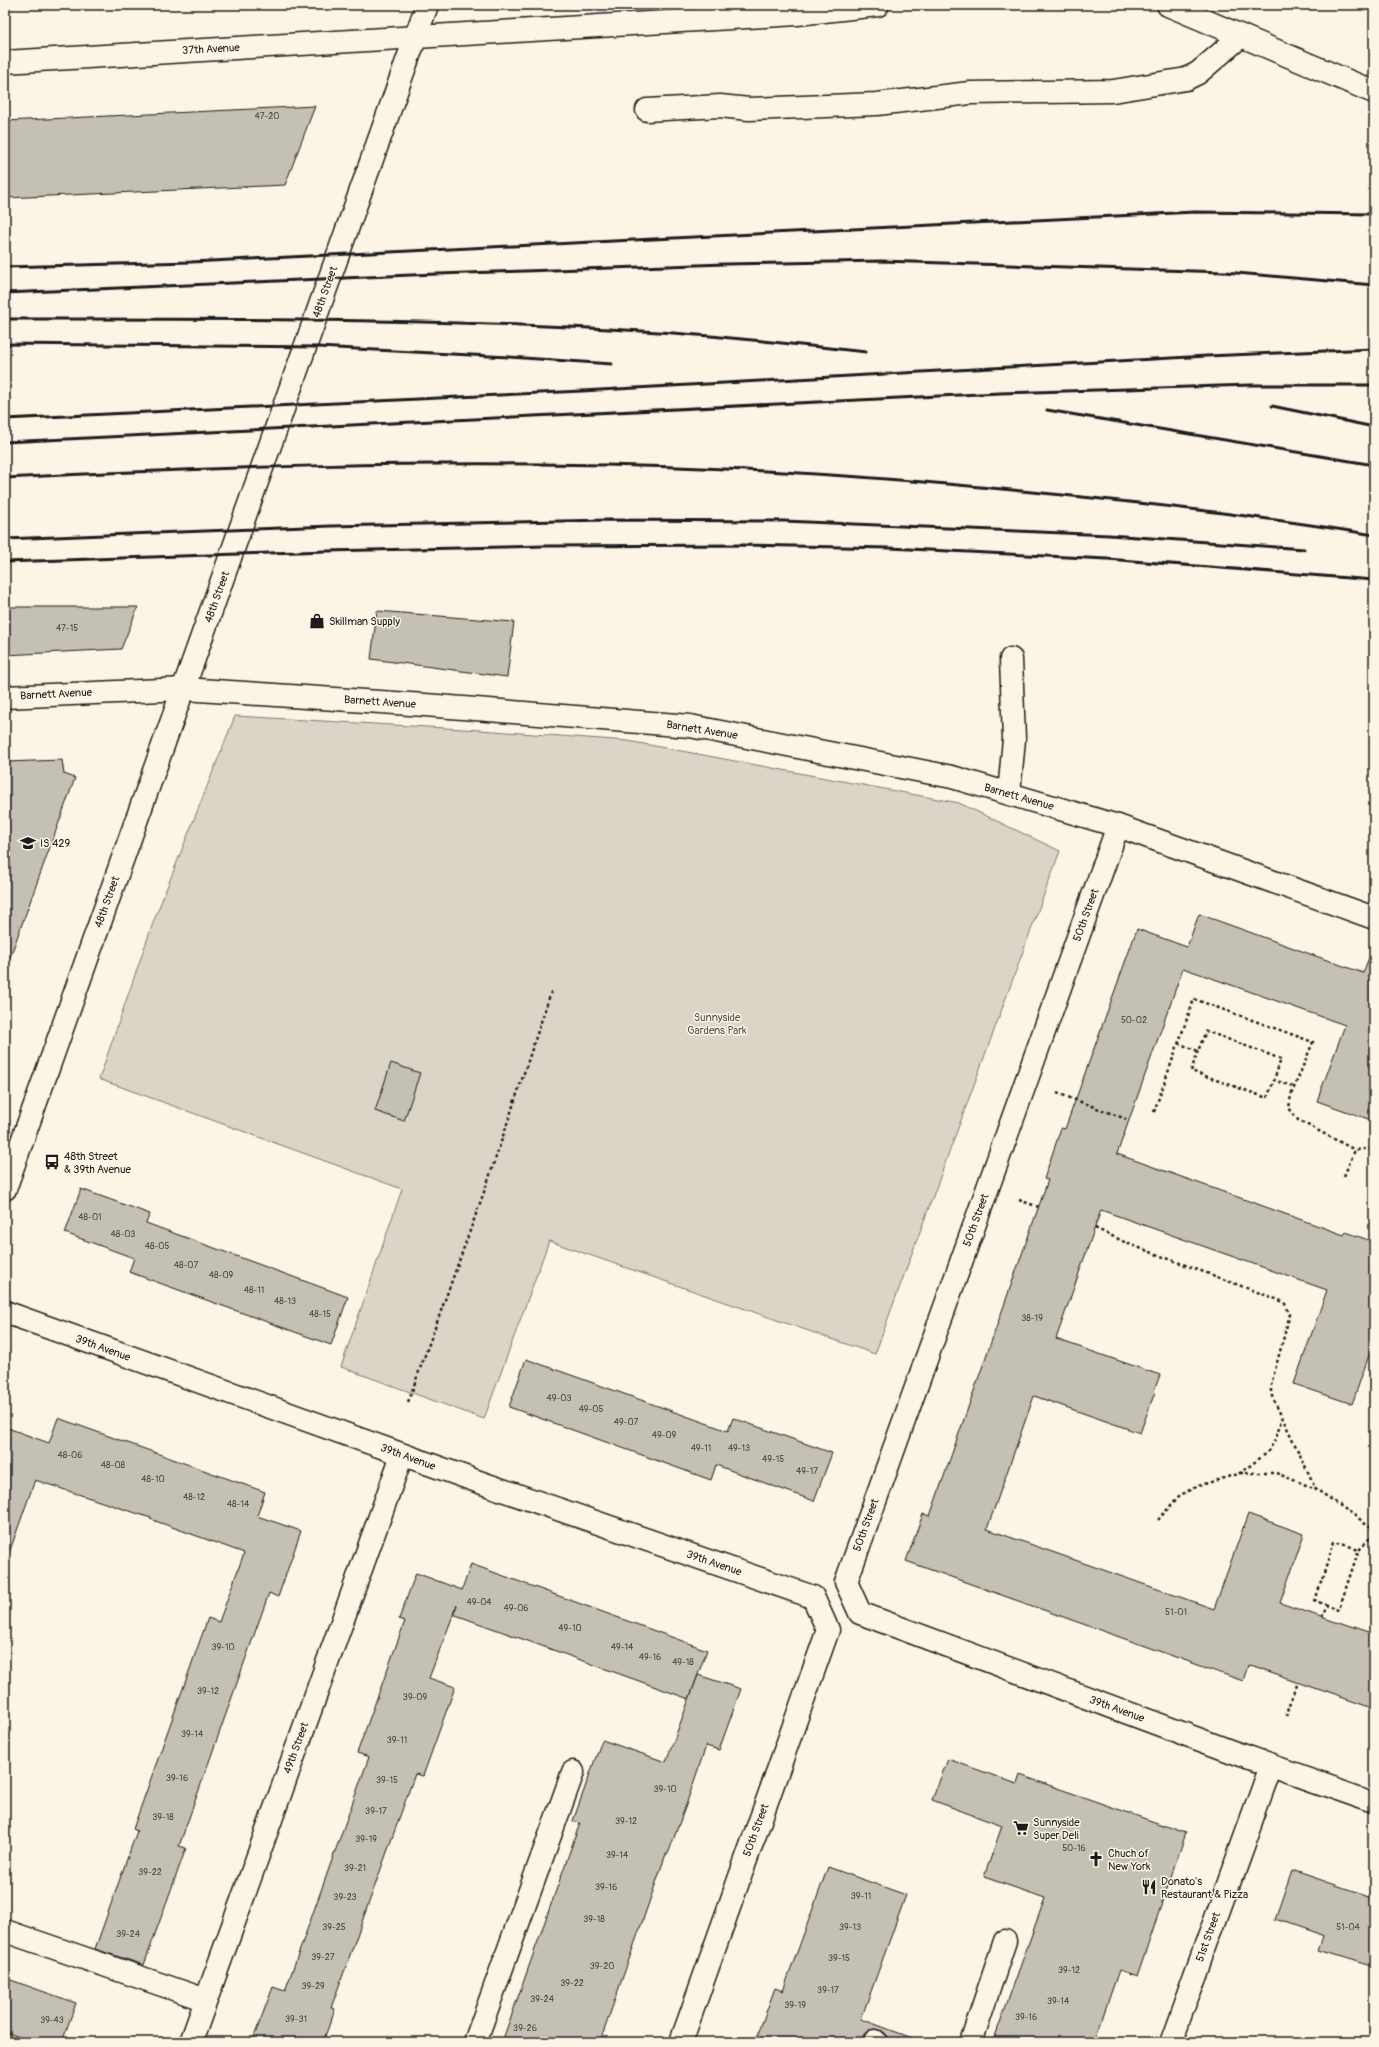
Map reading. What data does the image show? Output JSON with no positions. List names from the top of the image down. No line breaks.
{"streets":{"street":["37th Avenue","48th Street","Barnett Avenue","50th Street","39th Avenue","49th Street","51st Street"]},"crossings":[["37th Avenue","48th Street"],["48th Street","Barnett Avenue"],["Barnett Avenue","50th Street"],["50th Street","39th Avenue"],["39th Avenue","49th Street"],["39th Avenue","51st Street"]],"parks":["Sunnyside Gardens Park"],"places":{"shop":["Skillman Supply"],"school or university":["IS 429"],"bus stop":["48th Street & 39th Avenue"],"supermarket":["Sunnyside Super Deli"],"church":["Chuch of New York"],"restaurant":["Donato's Restaurant & Pizza"]},"house_numbers":["47-20","47-15","50-02","48-01","48-03","48-05","48-07","48-09","48-11","48-13","48-15","38-19","49-03","49-05","49-07","49-09","49-11","49-13","48-06","49-15","48-08","49-17","48-10","48-12","48-14","49-04","49-06","51-01","49-10","39-10","49-14","49-16","49-18","39-12","39-09","39-14","39-11","39-16","39-15","39-10","39-17","39-18","39-12","39-19","50-16","39-14","39-21","39-22","39-16","39-11","39-23","39-18","39-25","39-13","51-04","39-24","39-27","39-15","39-20","39-12","39-22","39-29","39-17","39-24","39-14","39-19","39-16","39-31","39-43","39-26"]}
